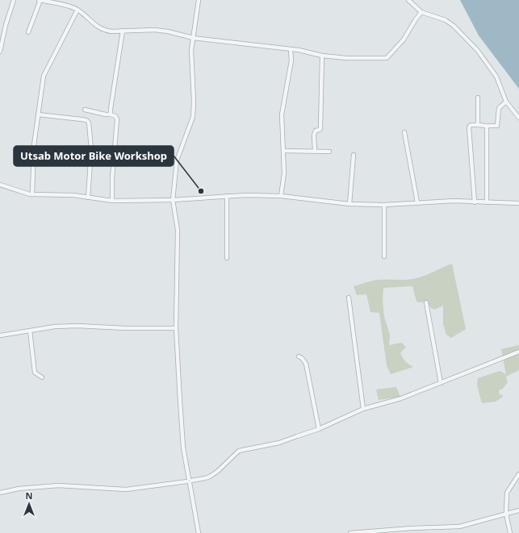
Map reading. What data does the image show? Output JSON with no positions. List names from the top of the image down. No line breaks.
{"places":["Utsab Motor Bike Workshop"],"north":"top"}
